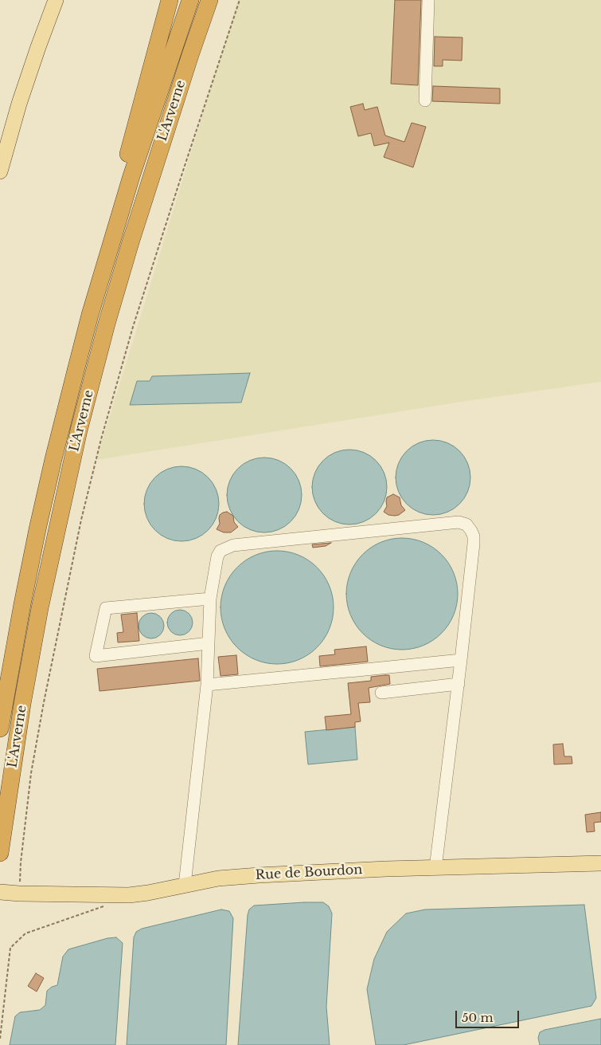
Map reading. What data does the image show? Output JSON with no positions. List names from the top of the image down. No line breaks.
{"streets":{"highway":["L'Arverne"],"main road":["Rue de Bourdon"]},"scale_bar":"50 m"}
